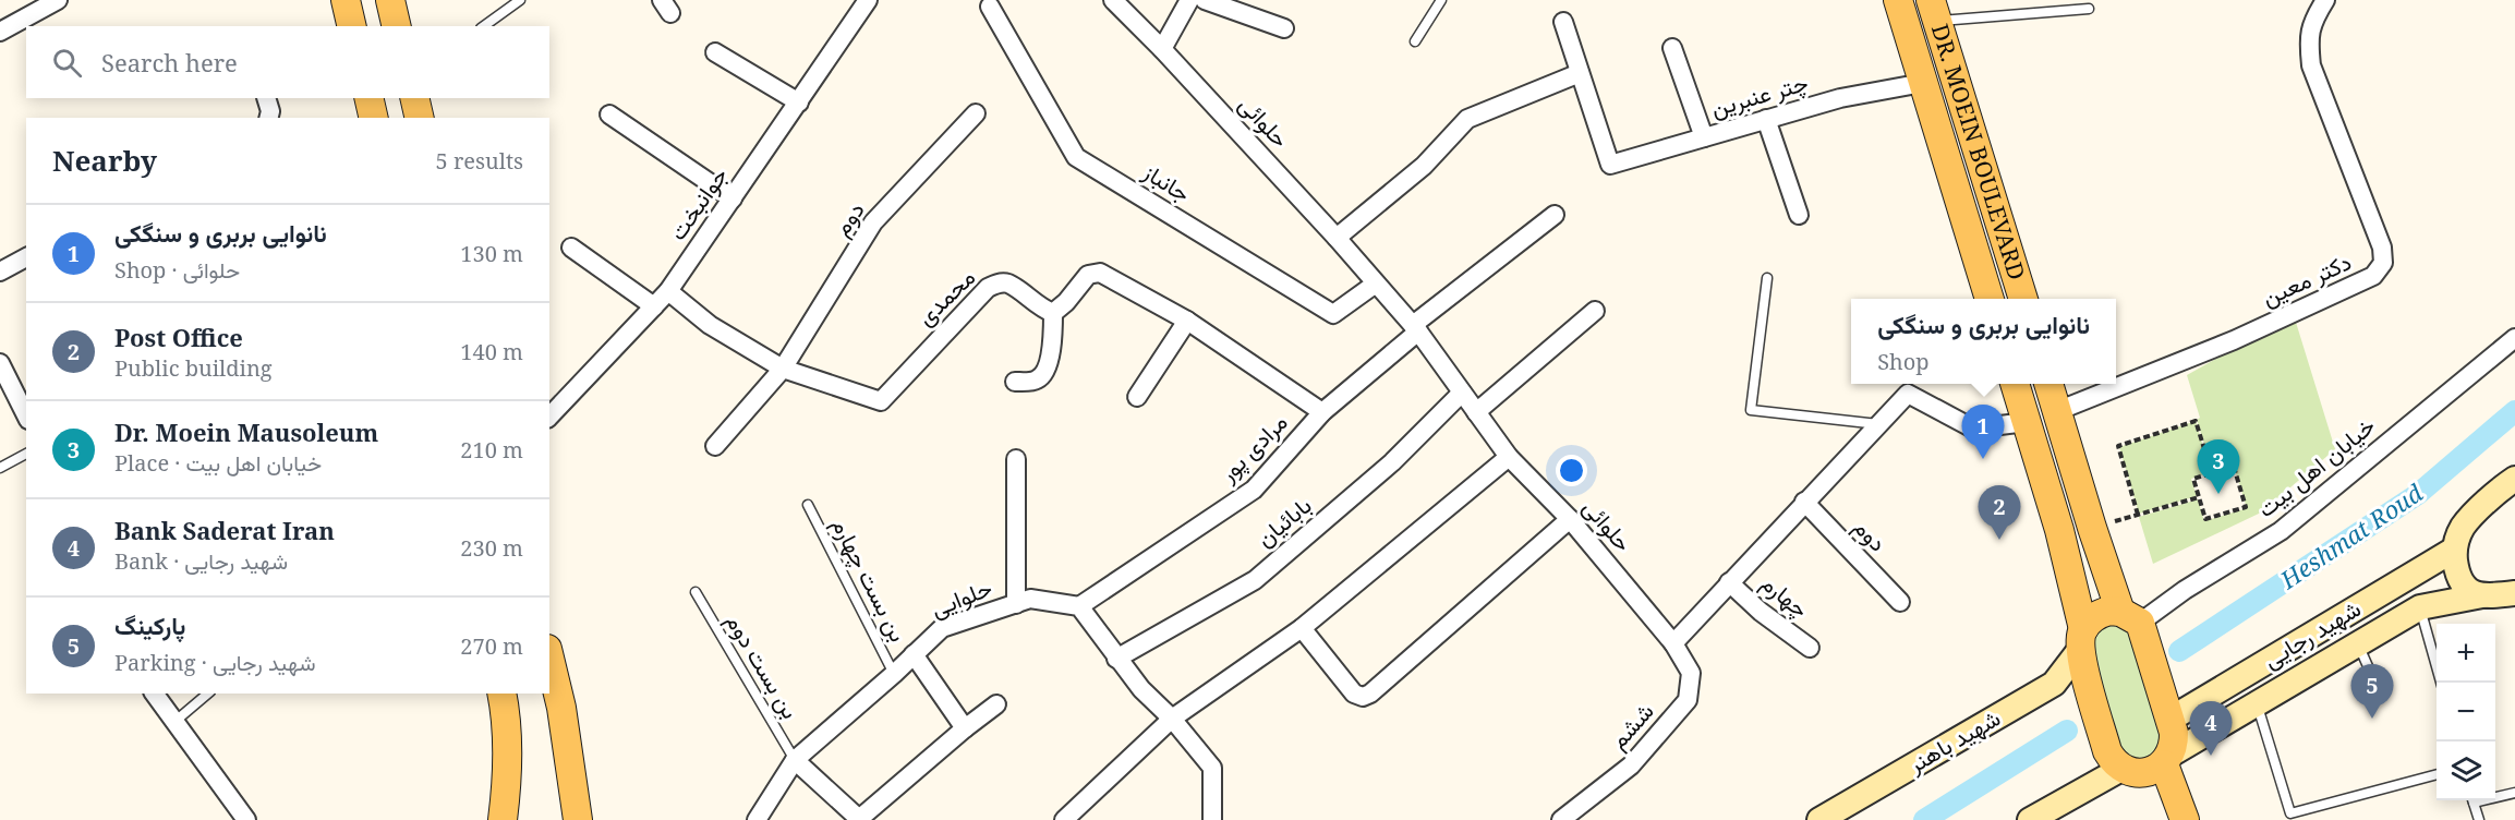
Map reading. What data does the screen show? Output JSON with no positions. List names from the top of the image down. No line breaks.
{"streets":{"main road":["DR. MOEIN BOULEVARD","شهید رجایی","شهید باهنر"],"street":["چتر عنبرین","حلوائی","جانباز","جوانبخت","دوم","دکتر معین","محمدی","مرادی پور","خیابان اهل بیت","بابائیان","چهارم","حلوایی","ششم"],"lane":["بن بست چهارم","بن بست دوم"]},"crossings":[["چتر عنبرین","DR. MOEIN BOULEVARD"],["حلوائی","جانباز"],["حلوائی","مرادی پور"],["حلوائی","بابائیان"],["حلوائی","ششم"],["جوانبخت","محمدی"],["دوم","محمدی"],["مرادی پور","حلوایی"],["بن بست چهارم","حلوایی"],["حلوایی","بن بست دوم"]],"water":["Heshmat Roud"],"page":{"search":"Search here","heading":["Nearby","5 results"],"list":[{"mark":"1","name":"نانوایی بربری و سنگکی","note":"Shop · حلوائی","value":"130 m"},{"mark":"2","name":"Post Office","note":"Public building","value":"140 m"},{"mark":"3","name":"Dr. Moein Mausoleum","note":"Place · خیابان اهل بیت","value":"210 m"},{"mark":"4","name":"Bank Saderat Iran","note":"Bank · شهید رجایی","value":"230 m"},{"mark":"5","name":"پارکینگ","note":"Parking · شهید رجایی","value":"270 m"}],"popup":["نانوایی بربری و سنگکی","Shop"],"pins":["1","3","2","5","4"],"map_buttons":["+","−"]}}
